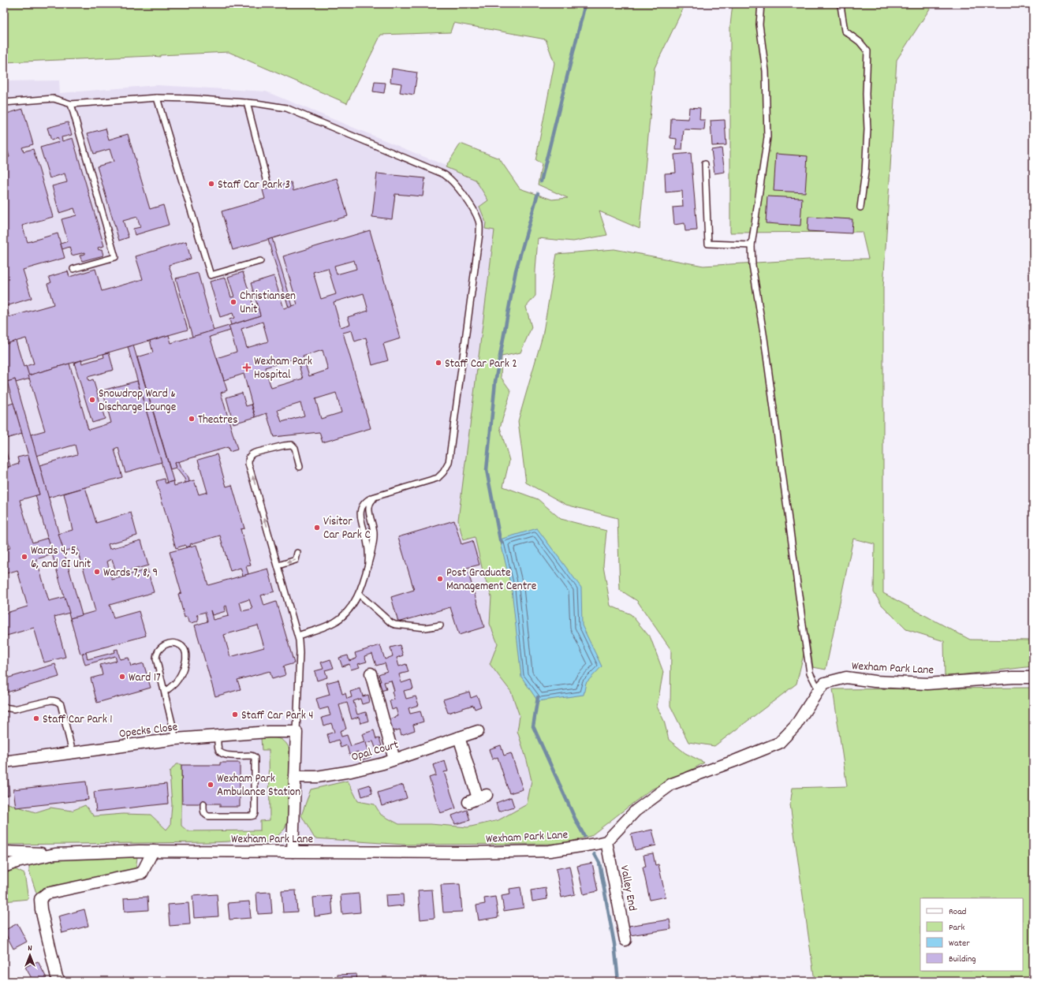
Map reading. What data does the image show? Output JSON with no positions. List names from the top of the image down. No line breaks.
{"streets":{"street":["Wexham Park Lane","Opecks Close","Opal Court","Valley End"]},"crossings":[["Wexham Park Lane","Valley End"]],"places":{"other":["Staff Car Park 3","Christiansen Unit","Staff Car Park 2","Snowdrop Ward & Discharge Lounge","Theatres","Visitor Car Park C","Wards 4, 5, 6, and GI Unit","Wards 7, 8, 9","Post Graduate Management Centre","Ward 17","Staff Car Park 4","Staff Car Park 1","Wexham Park Ambulance Station"],"health":["Wexham Park Hospital"]},"legend":["Road","Park","Water","Building"],"north":"top"}
